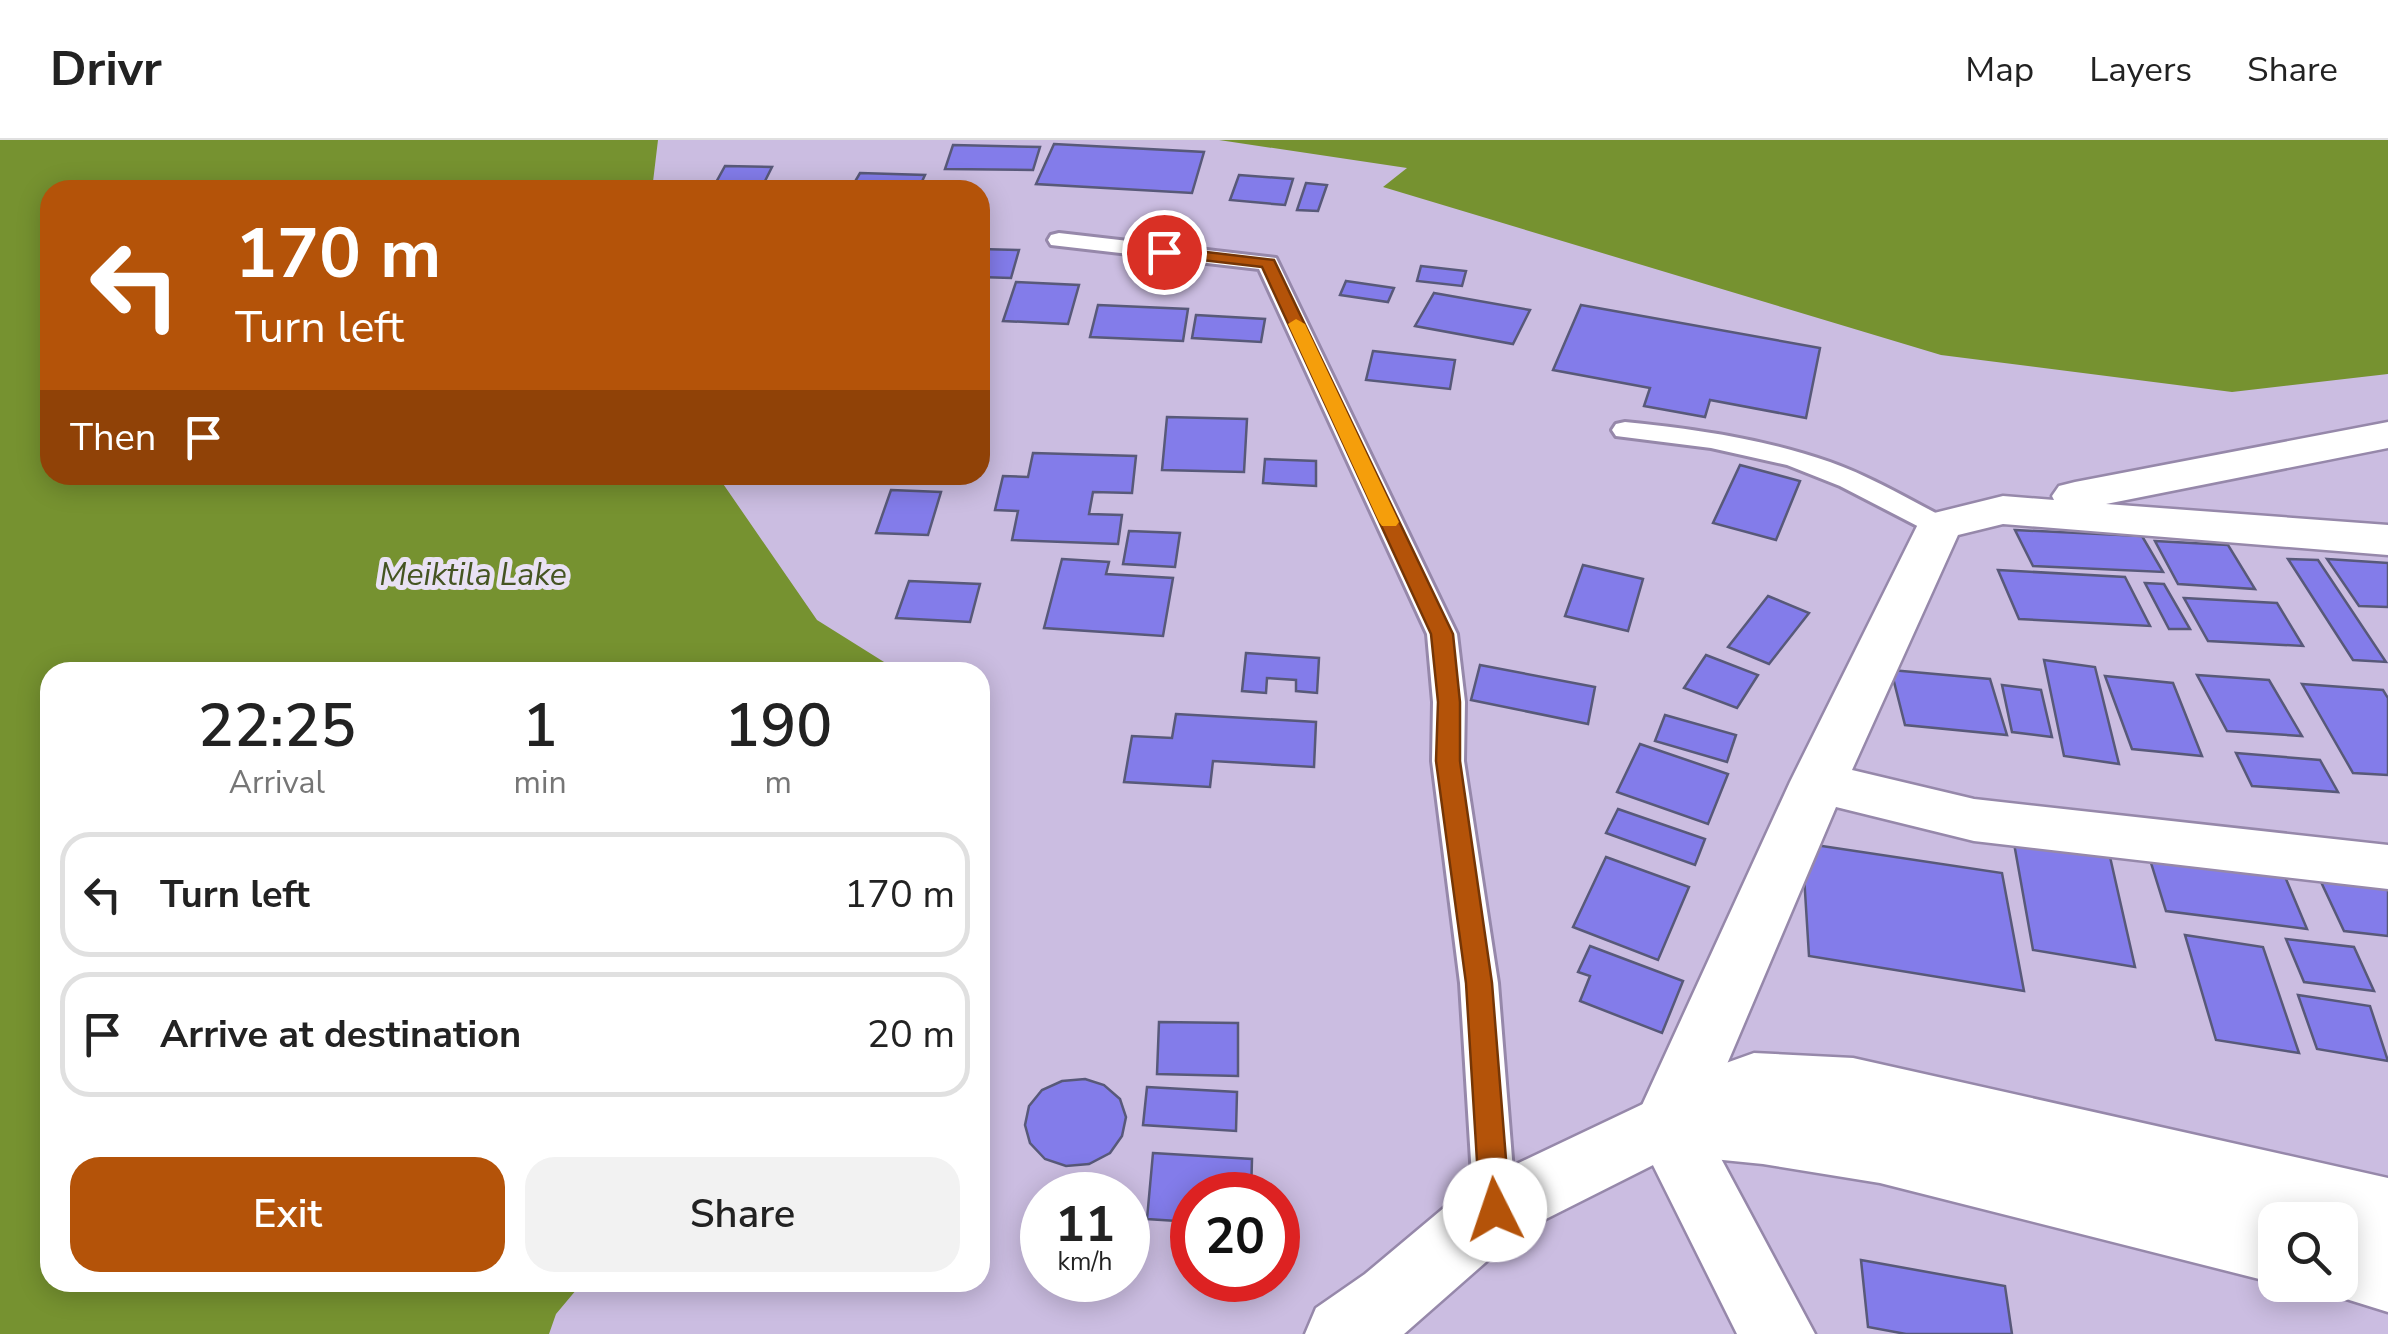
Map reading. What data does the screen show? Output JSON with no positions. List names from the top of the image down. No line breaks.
{"water":["Meiktila Lake"],"page":{"header":"Drivr","nav":["Map","Layers","Share"],"turn":["170 m","Turn left"],"then":"Then","eta":["22:25","Arrival","1","min","190","m"],"list":[{"name":"Turn left","value":"170 m"},{"name":"Arrive at destination","value":"20 m"}],"buttons":["Exit","Share"],"speed":"11 km/h","limit":"20"}}
